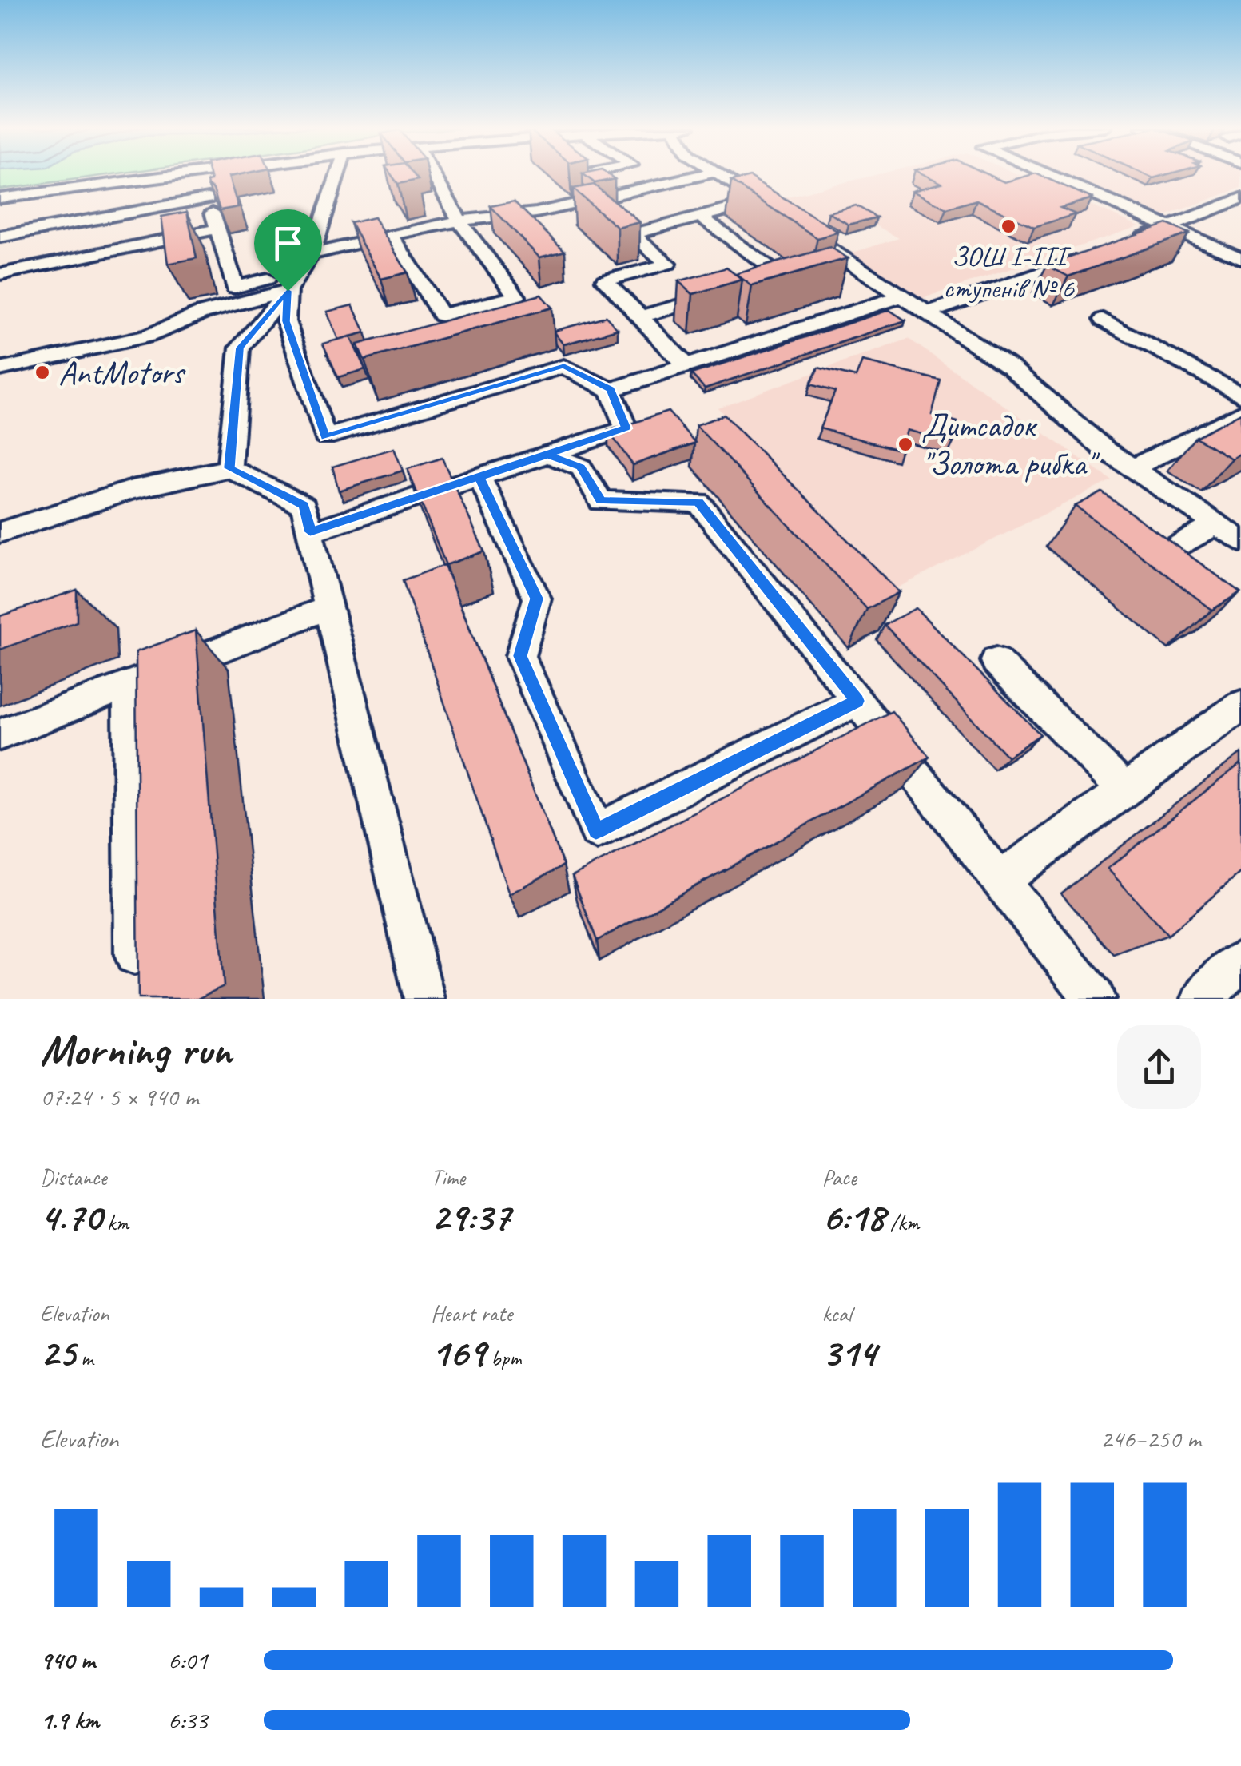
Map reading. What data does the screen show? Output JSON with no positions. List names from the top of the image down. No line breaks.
{"places":["ЗОШ І-ІІІ ступенів № 6","AntMotors","Дитсадок \"Золота рибка\""],"page":{"heading":["Morning run","07:24 · 5 × 940 m"],"stats":[["Distance","4.70 km"],["Time","29:37"],["Pace","6:18 /km"],["Elevation","25 m"],["Heart rate","169 bpm"],["kcal","314"]],"chart":["Elevation","246–250 m"],"list":[{"name":"940 m","note":"6:01"},{"name":"1.9 km","note":"6:33"}]}}
